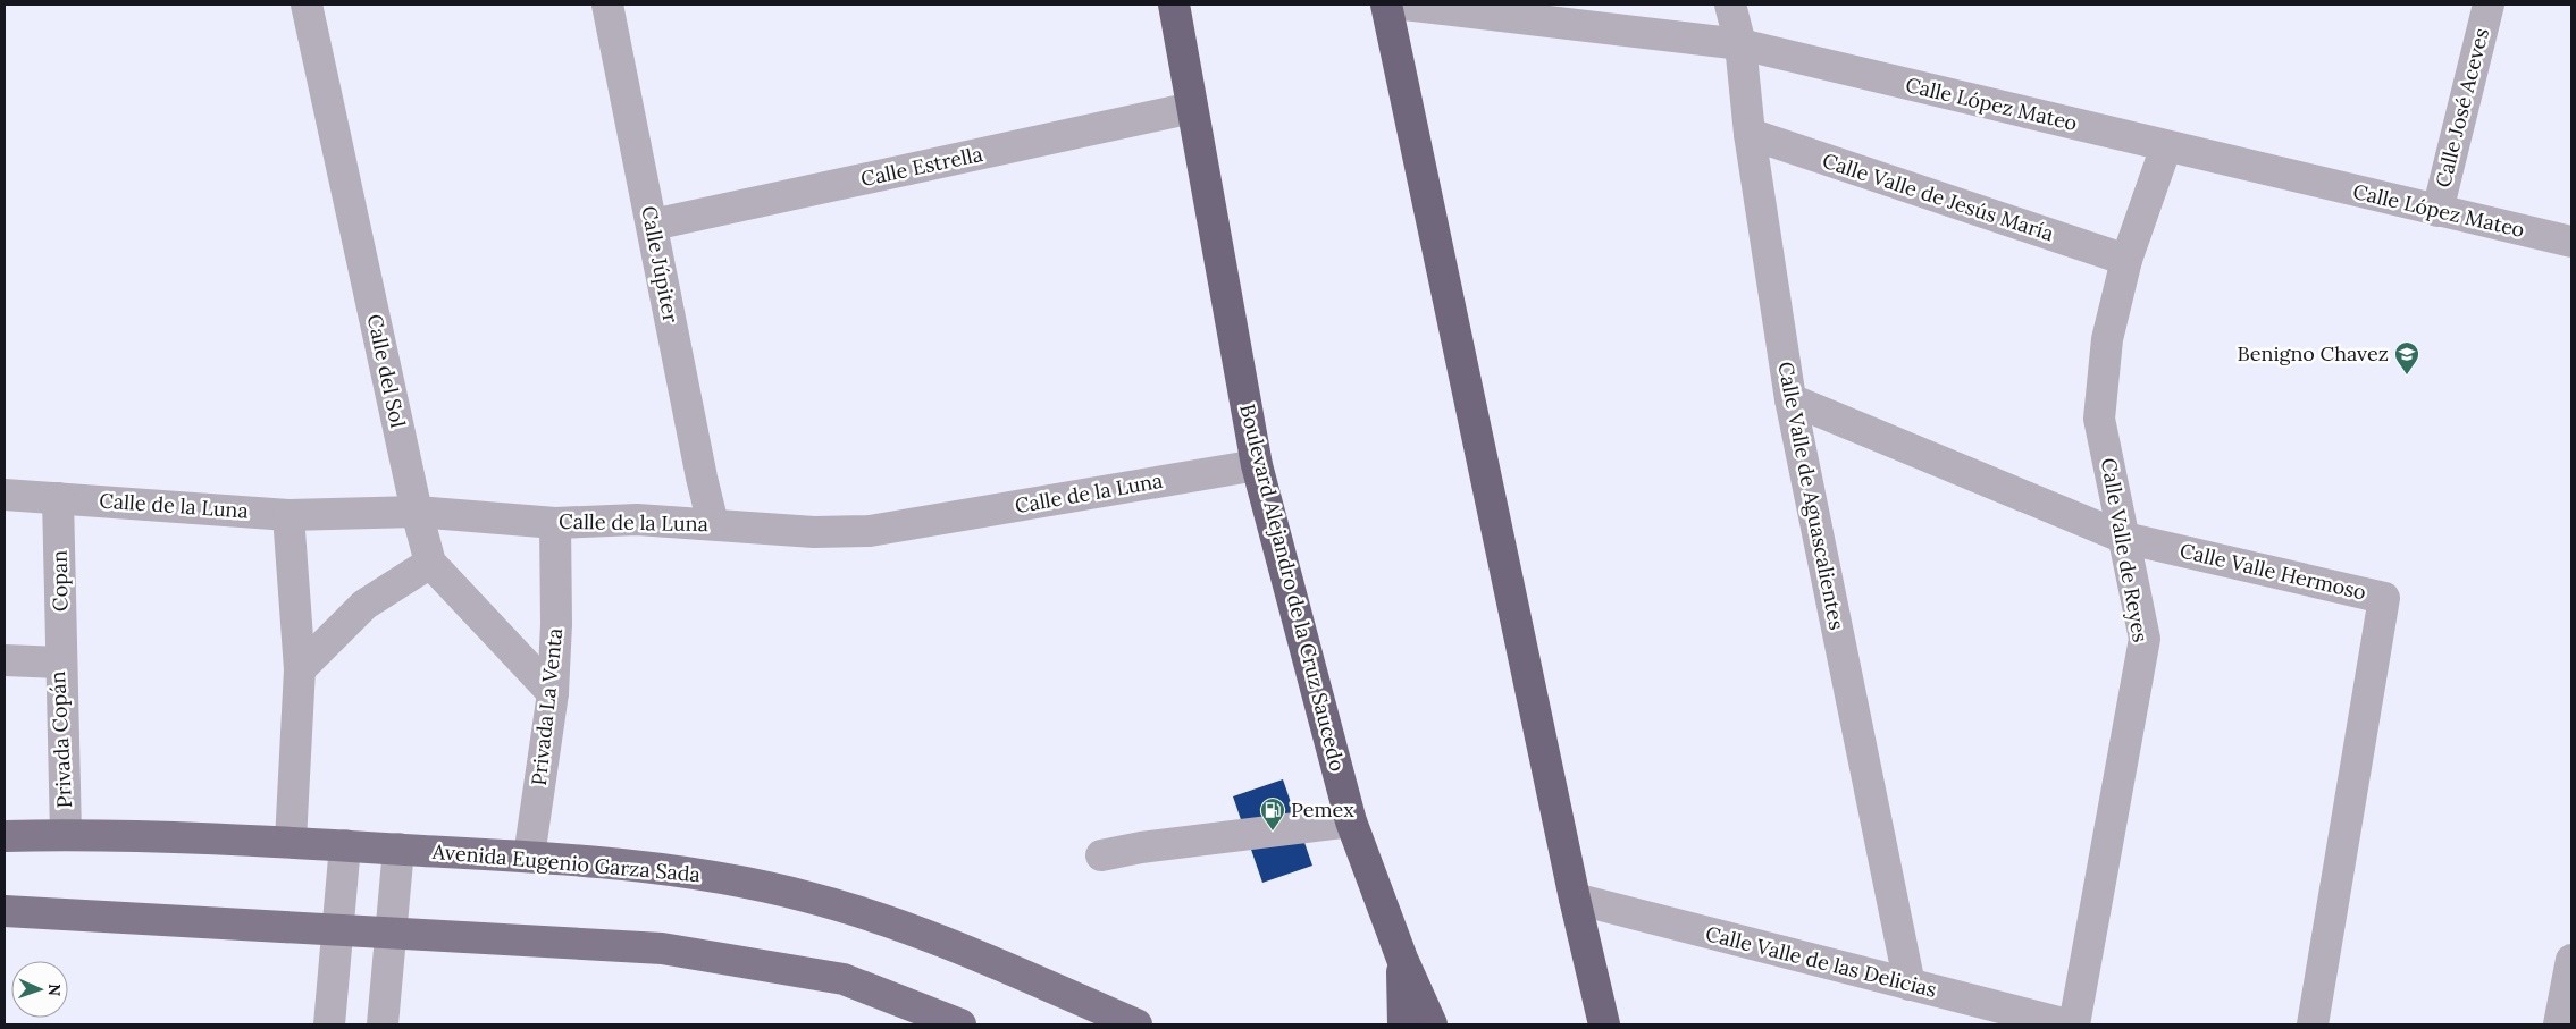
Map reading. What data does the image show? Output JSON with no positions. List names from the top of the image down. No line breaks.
{"streets":{"highway":["Boulevard Alejandro de la Cruz Saucedo"],"main road":["Avenida Eugenio Garza Sada"],"street":["Calle López Mateo","Calle José Aceves","Calle Estrella","Calle Valle de Jesús María","Calle Júpiter","Calle del Sol","Calle de la Luna","Calle Valle de Aguascalientes","Calle Valle de Reyes","Calle Valle Hermoso","Copan","Privada La Venta","Privada Copán","Calle Valle de las Delicias"]},"crossings":[["Calle López Mateo","Calle José Aceves"],["Calle López Mateo","Calle Valle de Aguascalientes"],["Calle López Mateo","Calle Valle de Reyes"],["Calle Estrella","Calle Júpiter"],["Calle Estrella","Boulevard Alejandro de la Cruz Saucedo"],["Calle Valle de Jesús María","Calle Valle de Aguascalientes"],["Calle Valle de Jesús María","Calle Valle de Reyes"],["Calle Júpiter","Calle de la Luna"],["Calle del Sol","Calle de la Luna"],["Calle del Sol","Privada La Venta"],["Calle de la Luna","Copan"],["Calle de la Luna","Boulevard Alejandro de la Cruz Saucedo"],["Calle de la Luna","Privada La Venta"],["Calle Valle de Aguascalientes","Calle Valle Hermoso"],["Calle Valle de Aguascalientes","Calle Valle de las Delicias"],["Calle Valle de Reyes","Calle Valle Hermoso"],["Copan","Privada Copán"],["Privada La Venta","Avenida Eugenio Garza Sada"],["Privada Copán","Avenida Eugenio Garza Sada"]],"places":{"school or university":["Benigno Chavez"],"fuel station":["Pemex"]},"north":"right"}
